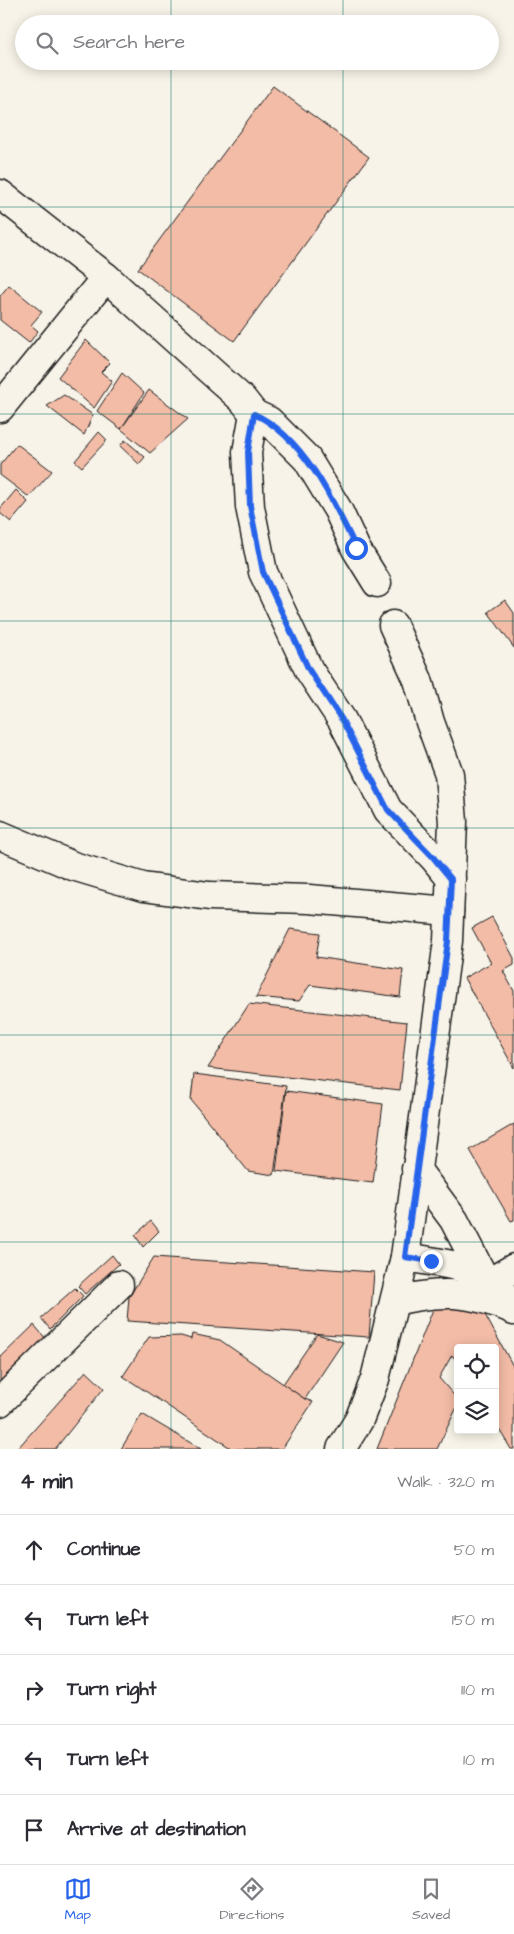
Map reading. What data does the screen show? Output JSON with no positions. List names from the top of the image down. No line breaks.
{"page":{"search":"Search here","heading":["4 min","Walk · 320 m"],"list":[["Continue","50 m"],["Turn left","150 m"],["Turn right","110 m"],["Turn left","10 m"],"Arrive at destination"],"nav":["Map","Directions","Saved"]}}
